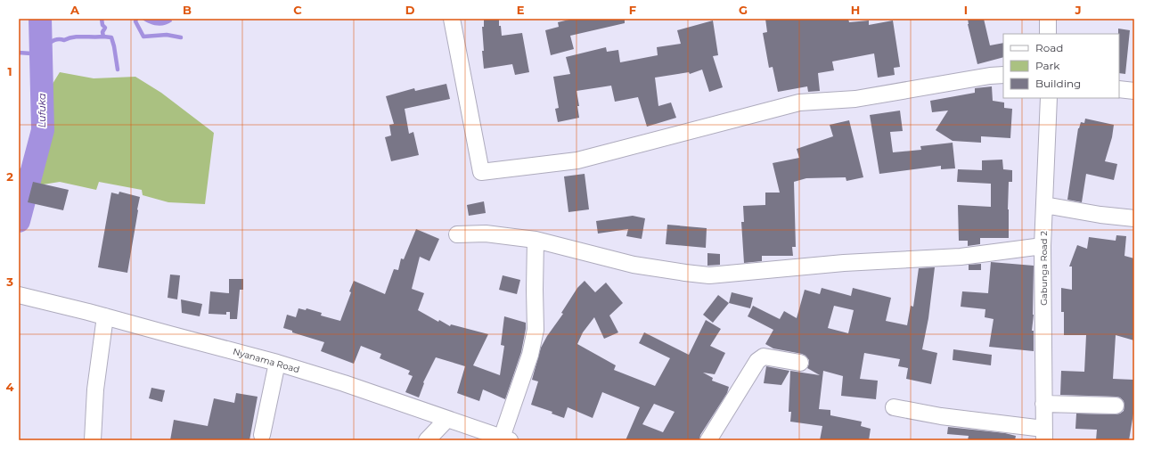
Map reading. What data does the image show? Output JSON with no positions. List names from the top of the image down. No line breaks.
{"streets":{"street":["Gabunga Road 2","Nyanama Road"]},"water":["Lufuka"],"legend":["Road","Park","Building"],"grid":{"columns":["A","B","C","D","E","F","G","H","I","J"],"rows":["1","2","3","4"]}}
